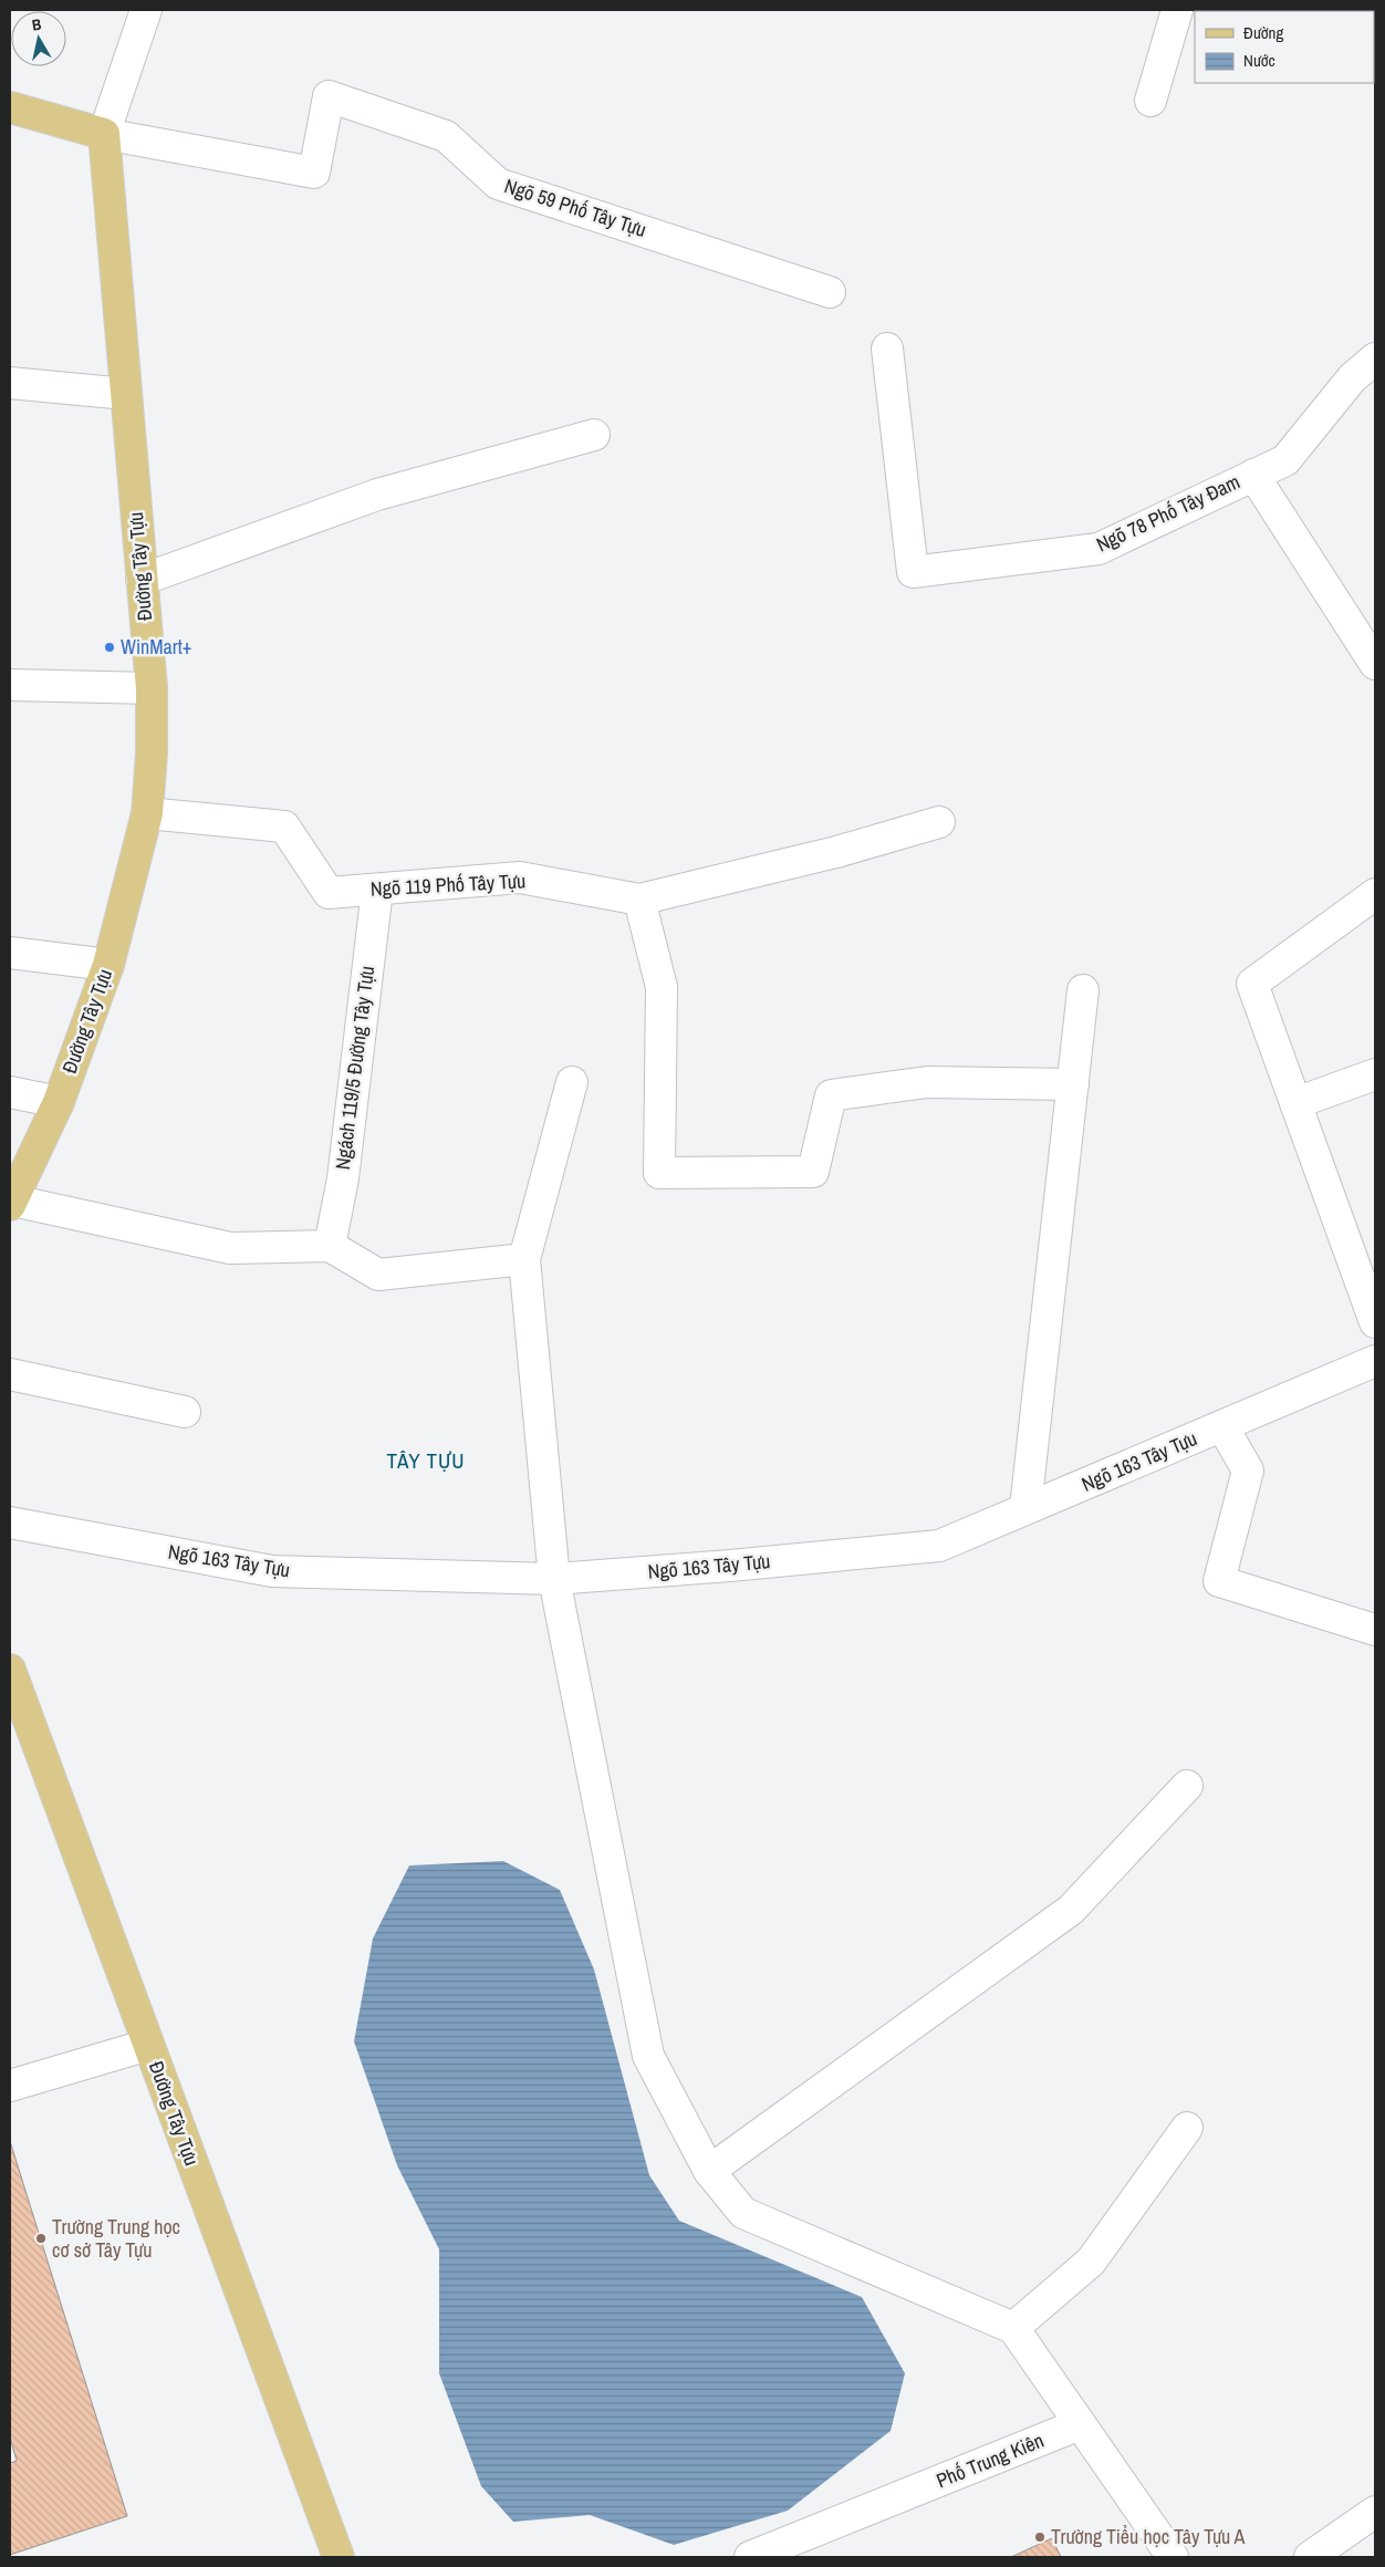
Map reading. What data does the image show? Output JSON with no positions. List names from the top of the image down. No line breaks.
{"streets":{"main road":["Đường Tây Tựu"],"street":["Ngõ 59 Phố Tây Tựu","Ngõ 78 Phố Tây Đam","Ngõ 119 Phố Tây Tựu","Ngách 119/5 Đường Tây Tựu","Ngõ 163 Tây Tựu","Phố Trung Kiên"]},"crossings":[["Ngõ 59 Phố Tây Tựu","Đường Tây Tựu"],["Đường Tây Tựu","Ngõ 119 Phố Tây Tựu"],["Ngõ 119 Phố Tây Tựu","Ngách 119/5 Đường Tây Tựu"]],"districts":["TÂY TỰU"],"places":["WinMart+","Trường Trung học cơ sở Tây Tựu","Trường Tiểu học Tây Tựu A"],"legend":["Đường","Nước"],"north":"top"}
